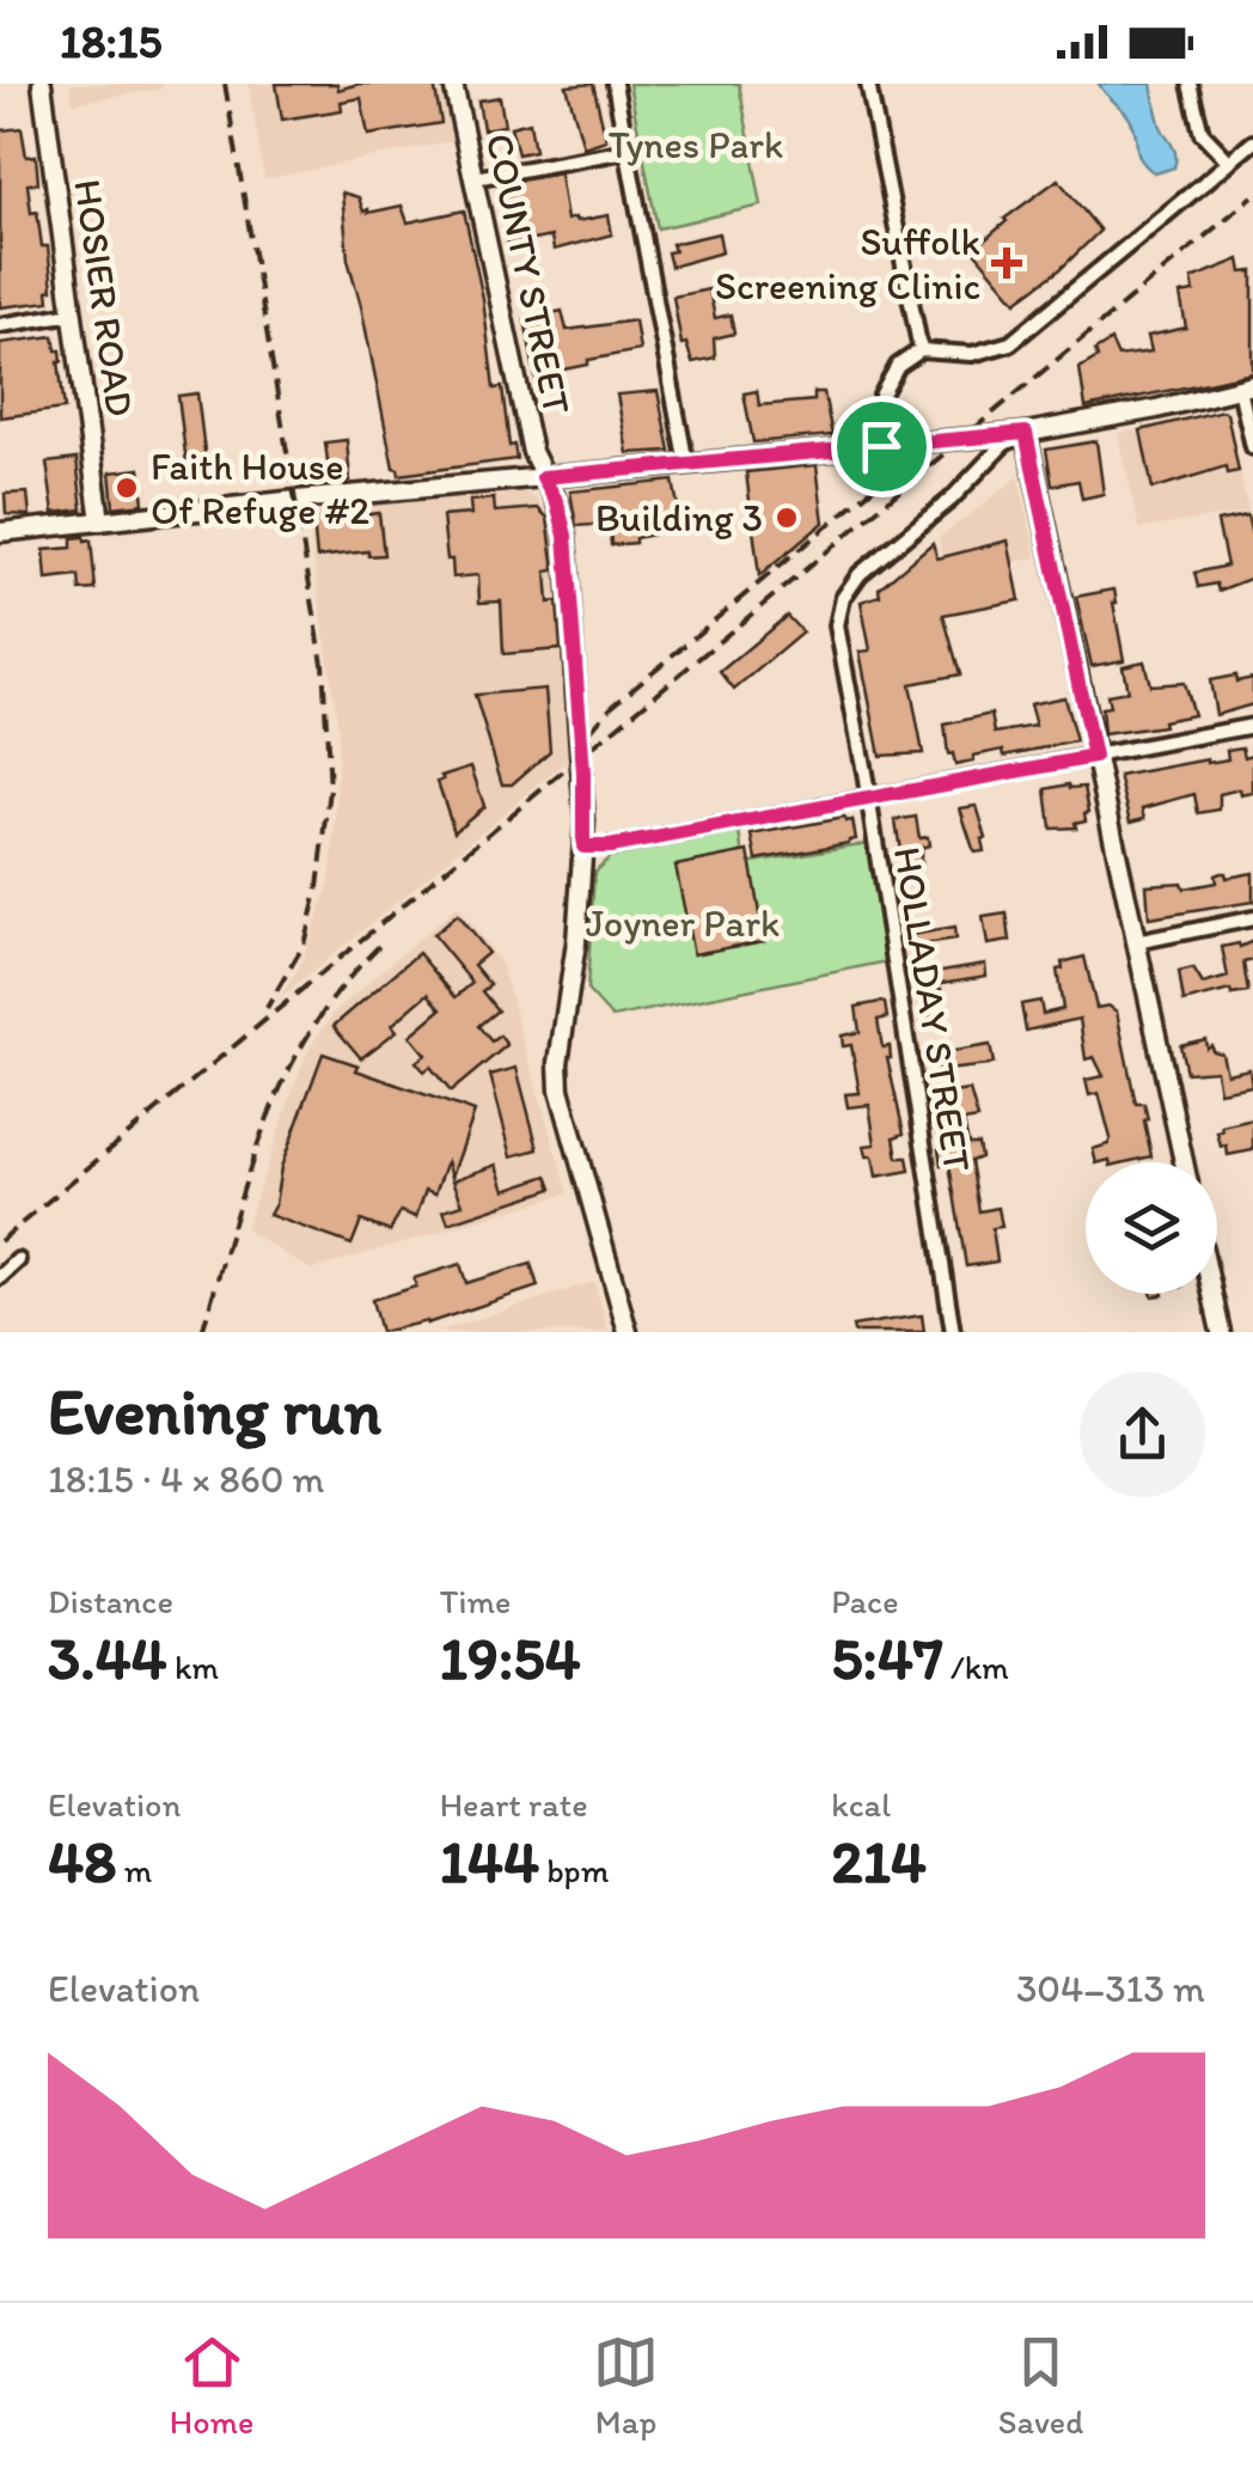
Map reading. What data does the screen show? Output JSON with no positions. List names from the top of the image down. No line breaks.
{"streets":{"main road":["COUNTY STREET","HOSIER ROAD"],"street":["HOLLADAY STREET"]},"parks":["Tynes Park","Joyner Park"],"places":{"health":["Suffolk Screening Clinic"],"other":["Faith House Of Refuge #2","Building 3"]},"page":{"status":"18:15","heading":["Evening run","18:15 · 4 × 860 m"],"stats":[["Distance","3.44 km"],["Time","19:54"],["Pace","5:47 /km"],["Elevation","48 m"],["Heart rate","144 bpm"],["kcal","214"]],"chart":["Elevation","304–313 m"],"tabs":["Home","Map","Saved"]}}
